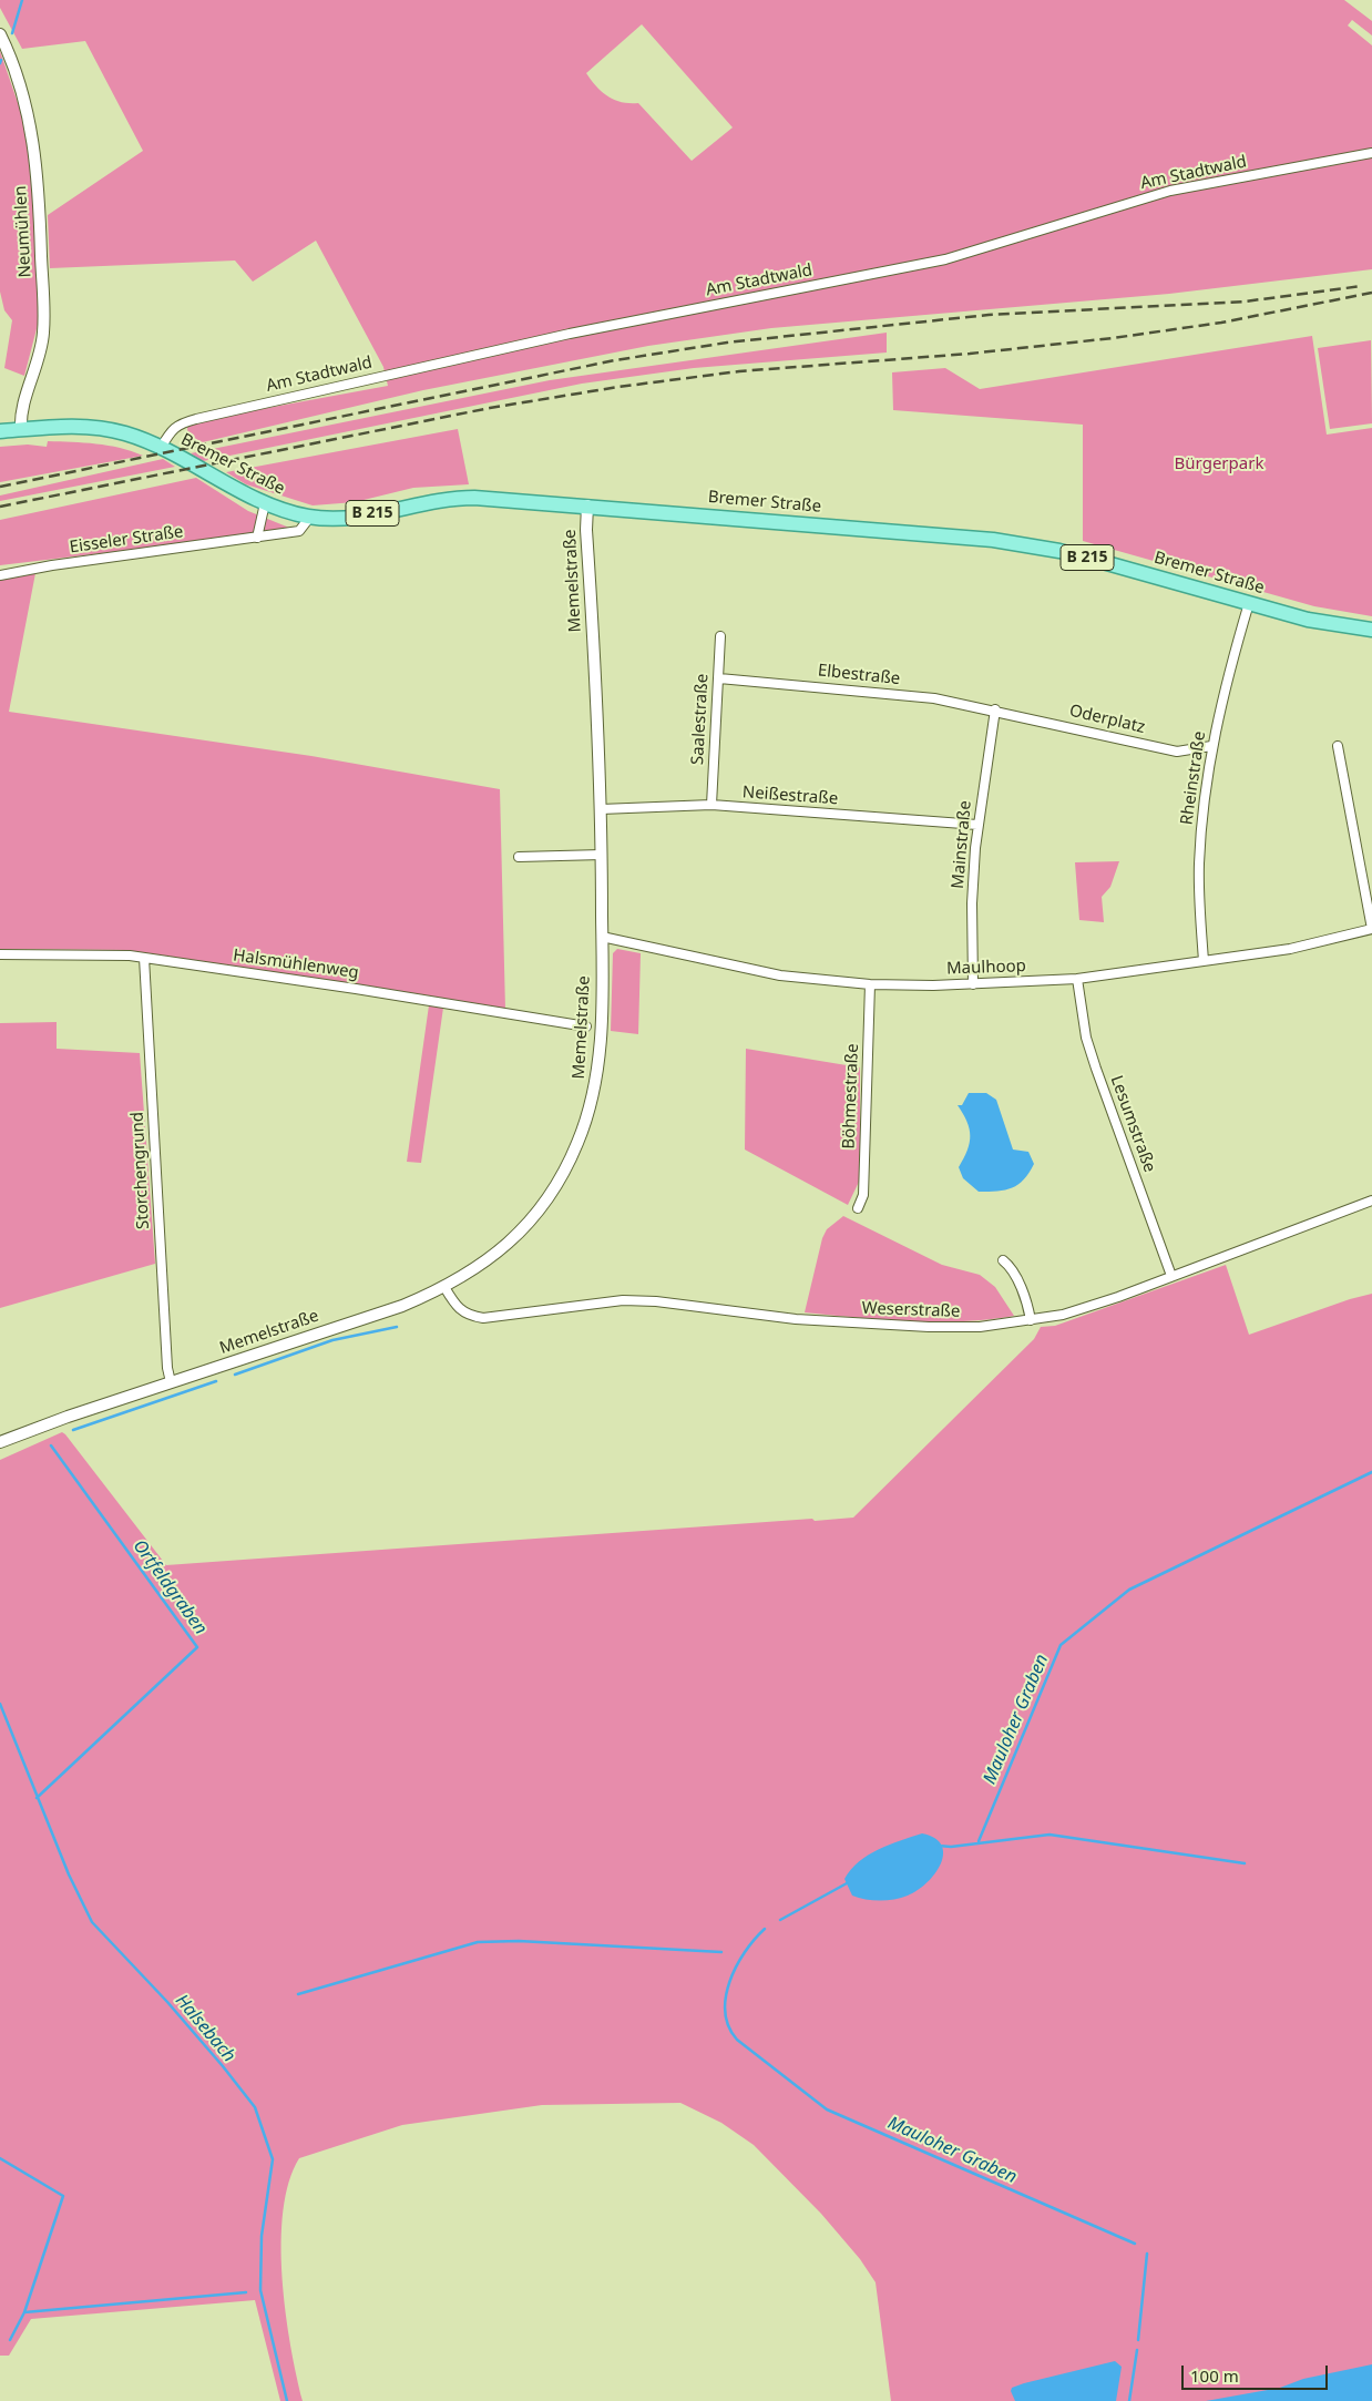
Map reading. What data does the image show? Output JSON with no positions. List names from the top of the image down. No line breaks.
{"streets":{"main road":["Bremer Straße","B 215"],"street":["Am Stadtwald","Neumühlen","Eisseler Straße","Memelstraße","Elbestraße","Saalestraße","Oderplatz","Rheinstraße","Neißestraße","Mainstraße","Halsmühlenweg","Maulhoop","Böhmestraße","Lesumstraße","Storchengrund","Weserstraße"]},"crossings":[["Am Stadtwald","Bremer Straße"],["Am Stadtwald","B 215"],["Neumühlen","B 215"],["Bremer Straße","B 215"],["Bremer Straße","Eisseler Straße"],["Bremer Straße","Memelstraße"],["Bremer Straße","Rheinstraße"],["Memelstraße","Neißestraße"],["Memelstraße","Maulhoop"],["Memelstraße","Storchengrund"],["Memelstraße","Weserstraße"],["Elbestraße","Saalestraße"],["Elbestraße","Oderplatz"],["Elbestraße","Mainstraße"],["Saalestraße","Neißestraße"],["Oderplatz","Rheinstraße"],["Oderplatz","Mainstraße"],["Rheinstraße","Maulhoop"],["Neißestraße","Mainstraße"],["Mainstraße","Maulhoop"],["Halsmühlenweg","Storchengrund"],["Maulhoop","Böhmestraße"],["Maulhoop","Lesumstraße"],["Lesumstraße","Weserstraße"]],"water":["Ortfeldgraben","Mauloher Graben","Halsebach"],"parks":["Bürgerpark"],"scale_bar":"100 m"}
